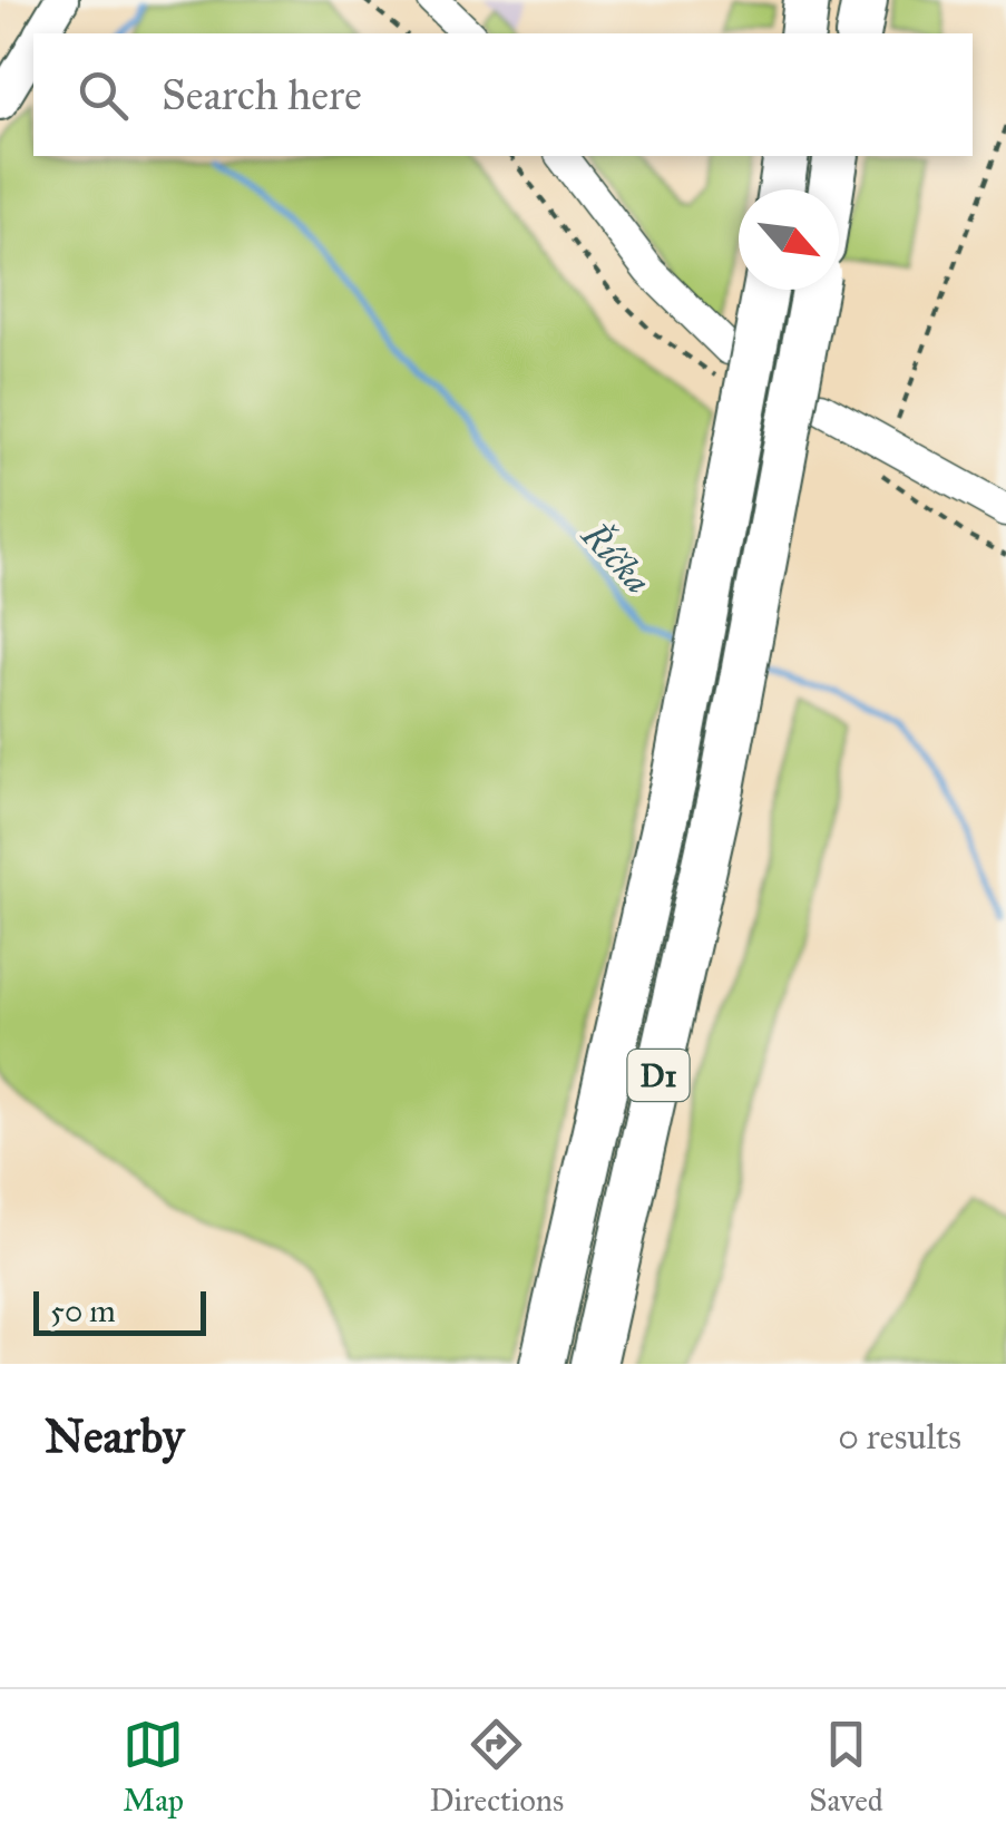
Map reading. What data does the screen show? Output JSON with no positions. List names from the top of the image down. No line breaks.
{"streets":{"highway":["D1"]},"water":["Říčka"],"scale_bar":"50 m","north":"bottom right","page":{"search":"Search here","scale":"50 m","heading":["Nearby","0 results"],"nav":["Map","Directions","Saved"]}}
